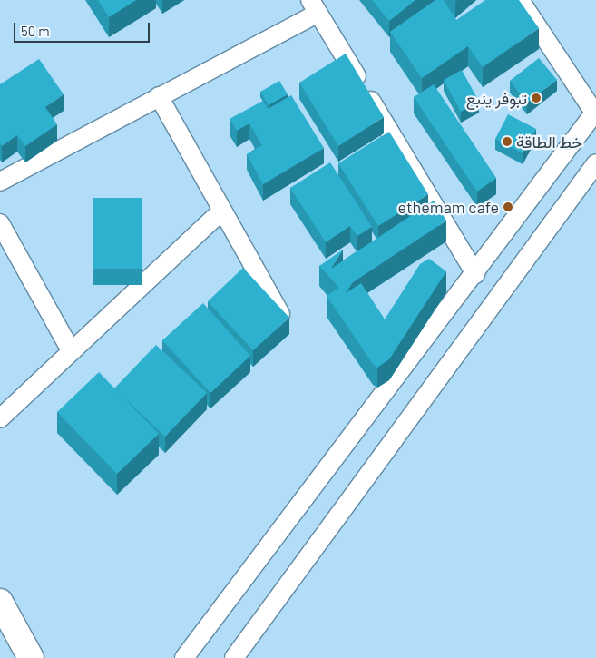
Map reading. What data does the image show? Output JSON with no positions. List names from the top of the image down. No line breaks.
{"places":["تبوفر ينبع","خط الطاقة","ethemam cafe"],"scale_bar":"50 m"}
